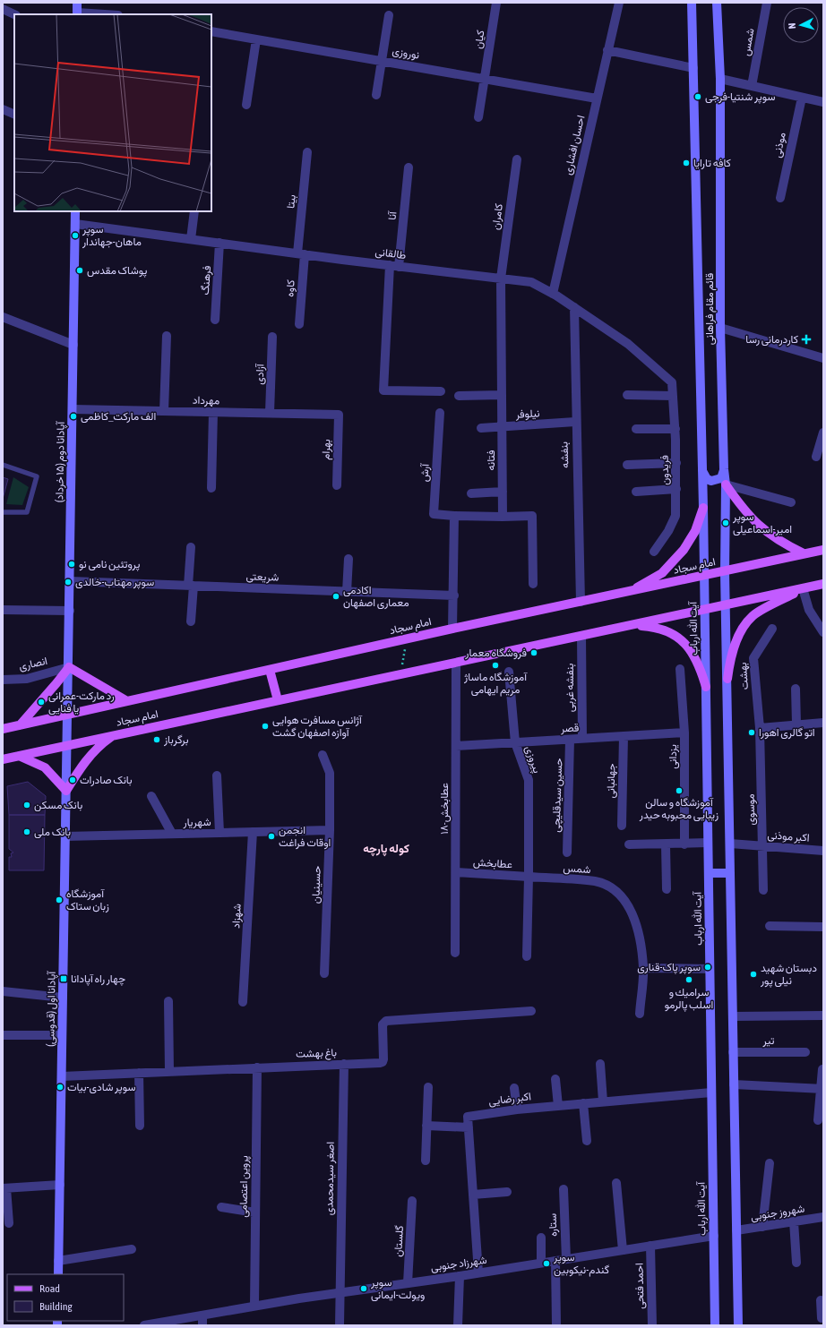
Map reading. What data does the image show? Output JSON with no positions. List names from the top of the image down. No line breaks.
{"streets":{"main road":["قائم مقام فراهانی","آپادانا دوم (۱۵ خرداد)","امام سجاد","آیت الله ارباب","آپادانا اول (قدوسی)"],"street":["کیان","شمس","نوروزی","احسان افشاری","موذنی","بیتا","آنا","کامران","طالقانی","فرهنگ","کاوه","آزادی","مهرداد","نیلوفر","بهرام","بنفشه","فتانه","فریدون","آرش","شریعتی","انصاری","بهشت","بنفشه غربی","قصر","یزدانی","پیروزی","جهانبانی","حسین سیدقلیچی","۱۸-عطابخش","موسوی","شهریار","اکبر موذنی","عطابخش","حسینیان","شهزاد","تیر","باغ بهشت","اکبر رضایی","اصغر سیدمحمدی","پروین اعتصامی","شهروز جنوبی","ستاره","گلستان","شهرزاد جنوبی","احمد فتحی"]},"crossings":[["کیان","نوروزی"],["شمس","پیروزی"],["شمس","عطابخش"],["نوروزی","احسان افشاری"],["احسان افشاری","طالقانی"],["بیتا","طالقانی"],["بیتا","کاوه"],["آنا","طالقانی"],["کامران","طالقانی"],["کامران","فتانه"],["طالقانی","فرهنگ"],["طالقانی","کاوه"],["طالقانی","بنفشه"],["طالقانی","فتانه"],["طالقانی","آپادانا دوم (۱۵ خرداد)"],["طالقانی","فریدون"],["قائم مقام فراهانی","امام سجاد"],["قائم مقام فراهانی","آیت الله ارباب"],["آزادی","مهرداد"],["مهرداد","بهرام"],["مهرداد","آپادانا دوم (۱۵ خرداد)"],["نیلوفر","بنفشه"],["نیلوفر","فتانه"],["بنفشه","امام سجاد"],["فتانه","آرش"],["آپادانا دوم (۱۵ خرداد)","امام سجاد"],["آپادانا دوم (۱۵ خرداد)","شریعتی"],["آپادانا دوم (۱۵ خرداد)","انصاری"],["آپادانا دوم (۱۵ خرداد)","آپادانا اول (قدوسی)"],["امام سجاد","آیت الله ارباب"],["امام سجاد","بنفشه غربی"],["امام سجاد","۱۸-عطابخش"],["امام سجاد","آپادانا اول (قدوسی)"],["آیت الله ارباب","اکبر رضایی"],["آیت الله ارباب","شهرزاد جنوبی"],["بهشت","موسوی"],["بنفشه غربی","قصر"],["قصر","یزدانی"],["قصر","پیروزی"],["قصر","جهانبانی"],["قصر","حسین سیدقلیچی"],["قصر","۱۸-عطابخش"],["پیروزی","عطابخش"],["۱۸-عطابخش","عطابخش"],["موسوی","اکبر موذنی"],["شهریار","حسینیان"],["شهریار","شهزاد"],["شهریار","آپادانا اول (قدوسی)"],["آپادانا اول (قدوسی)","باغ بهشت"],["باغ بهشت","اصغر سیدمحمدی"],["باغ بهشت","پروین اعتصامی"],["اصغر سیدمحمدی","شهرزاد جنوبی"],["پروین اعتصامی","شهرزاد جنوبی"],["ستاره","شهرزاد جنوبی"],["گلستان","شهرزاد جنوبی"],["شهرزاد جنوبی","احمد فتحی"]],"districts":["کوله پارچه"],"places":{"other":["سوپر شنتیا-فرجی","کافه تارایا","سوپر ماهان-جهاندار","پوشاک مقدس","الف مارکت_کاظمی","سوپر امیر-اسماعیلی","پروتئین نامی نو","سوپر مهتاب-خالدی","اکادمی معماری اصفهان","فروشگاه معمار","آموزشگاه ماساژ مریم ایهامی","رد مارکت-عمرانی یا فنایی","آژانس مسافرت هوایی آوازه اصفهان گشت","اتو گالری اهورا","برگرباز","بانک صادرات","آموزشگاه و سالن زیبایی محبوبه حیدر","بانک مسکن","بانک ملی","انجمن اوقات فراغت","آموزشگاه زبان ستاک","سوپر پاک-قناری","دبستان شهید نیلی پور","سراميك و اسلب پالرمو","سوپر شادی-بیات","سوپر گندم-نیکوبین","سوپر ویولت-ایمانی"],"health":["کاردرمانی رسا"],"transit":["چهار راه آپادانا"]},"legend":["Road","Building"],"north":"left"}
